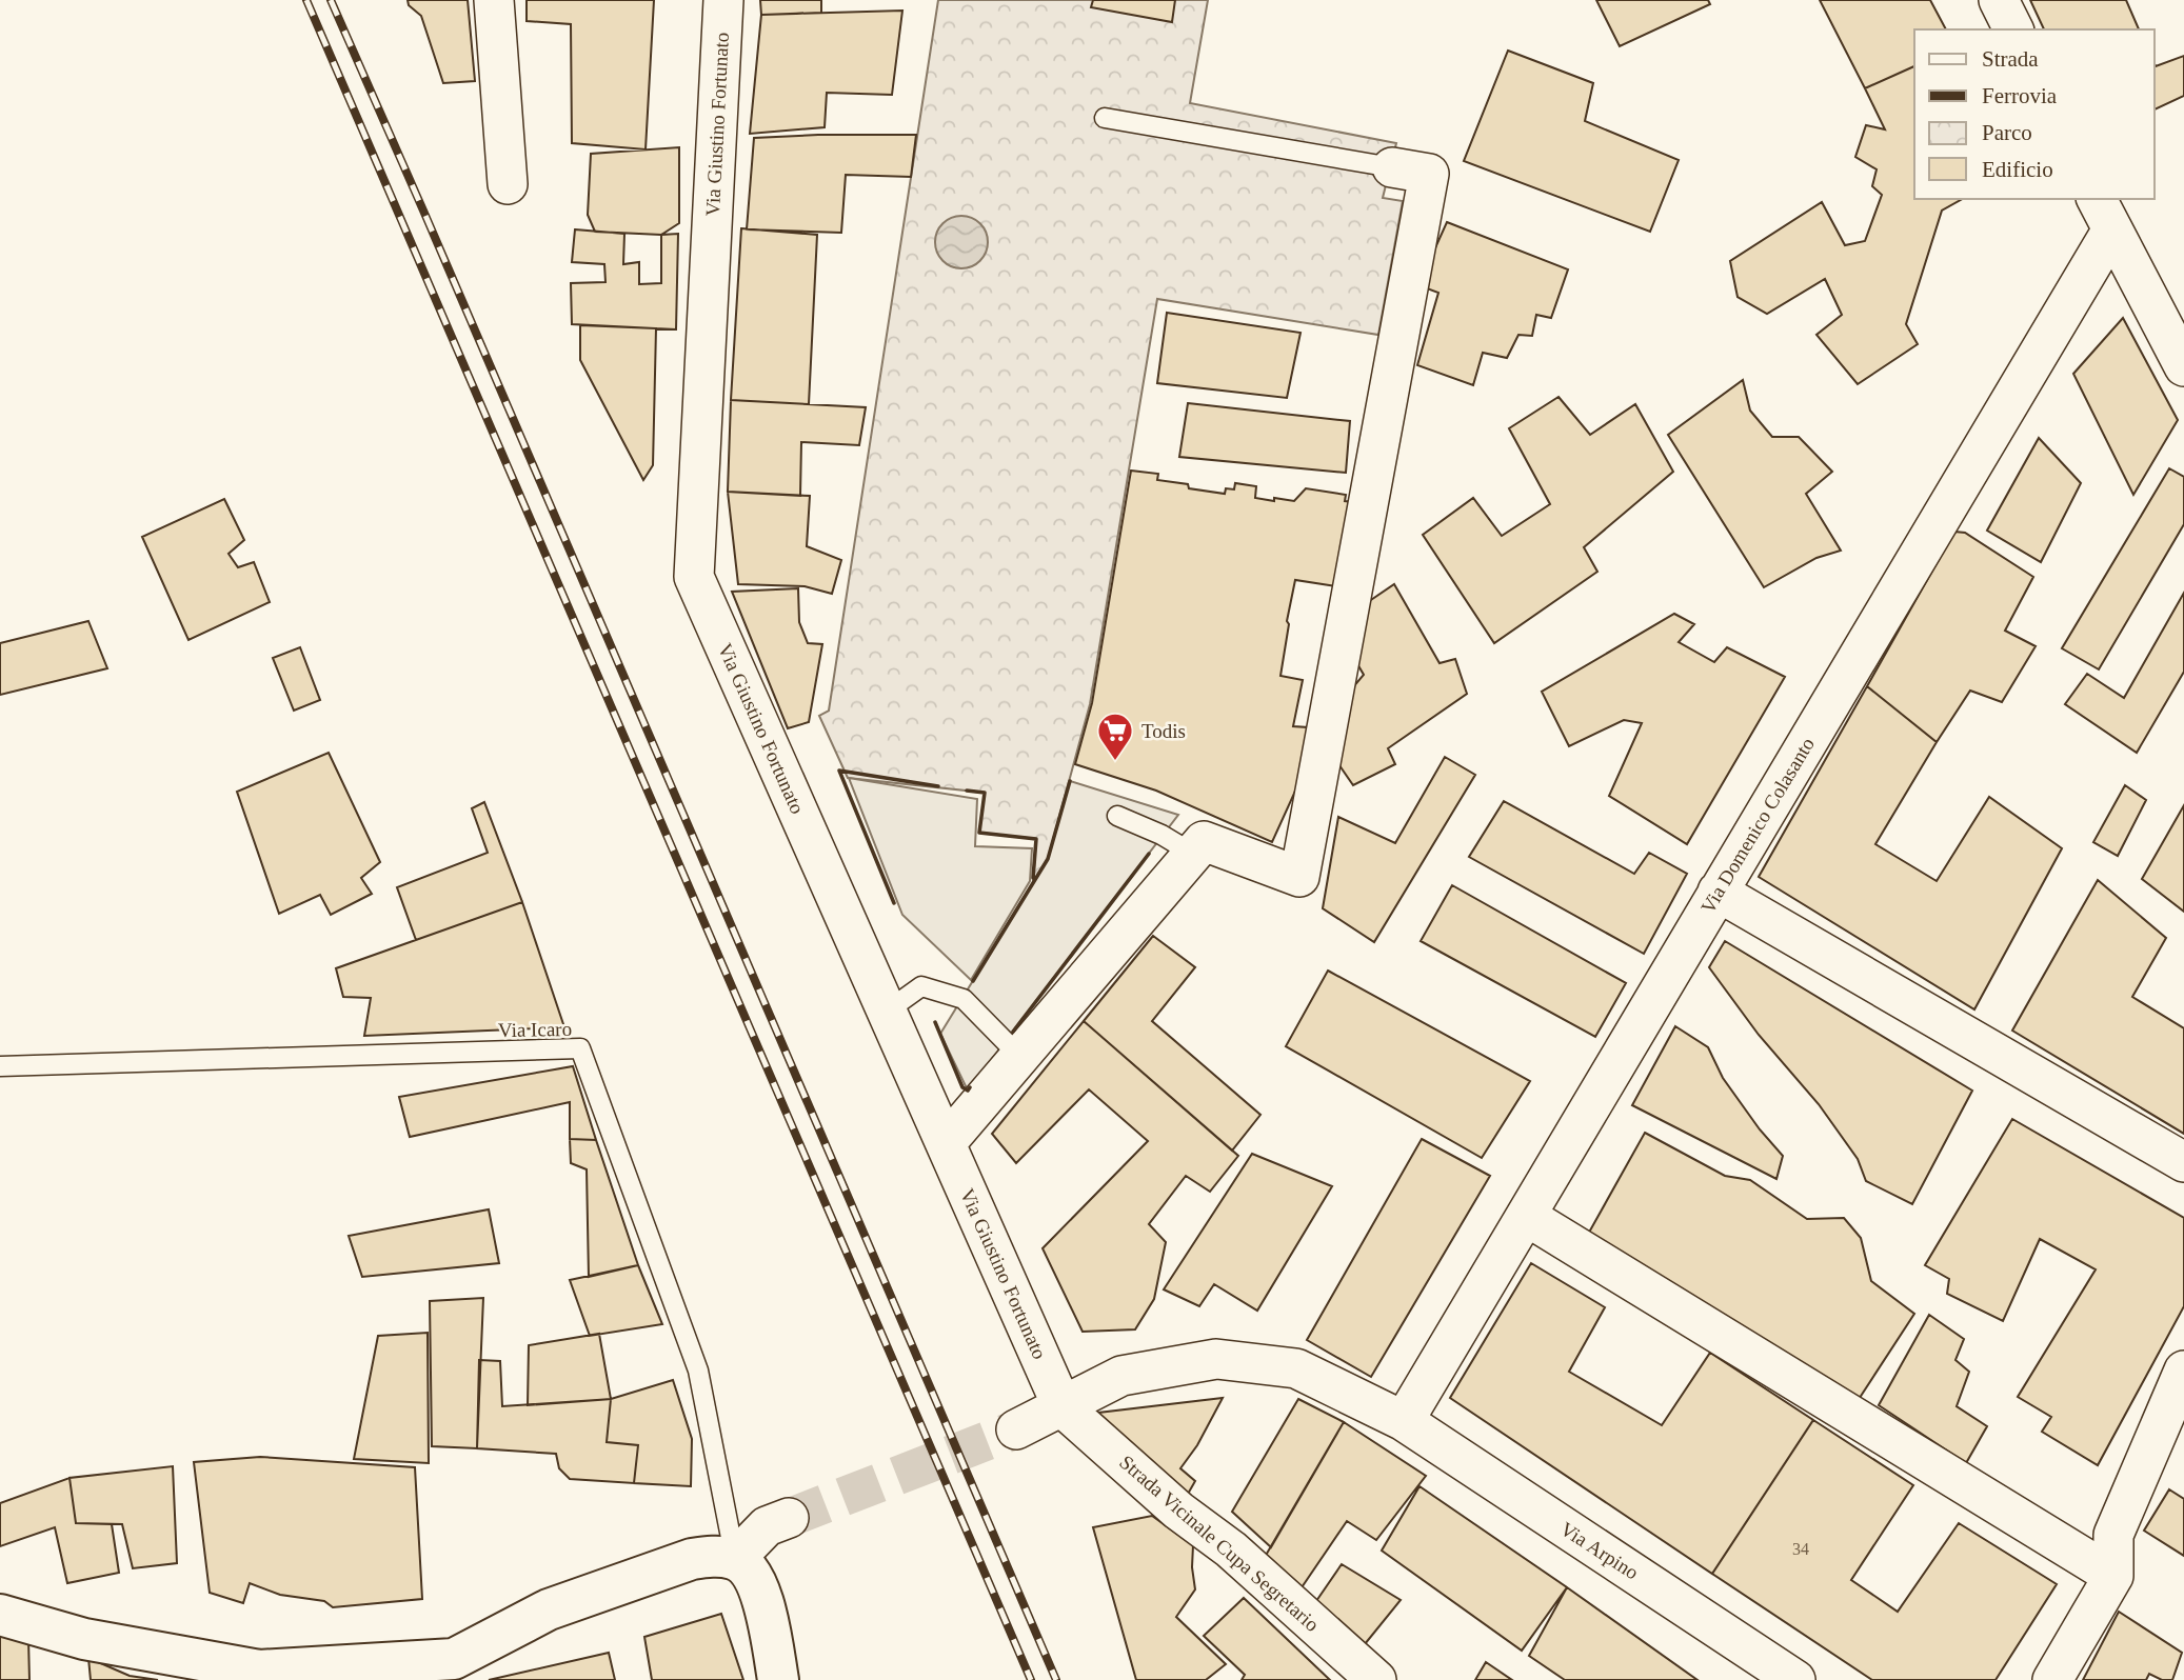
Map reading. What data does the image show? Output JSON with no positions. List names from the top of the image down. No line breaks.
{"streets":{"street":["Via Giustino Fortunato","Via Domenico Colasanto","Strada Vicinale Cupa Segretario","Via Arpino"],"lane":["Via Icaro"]},"crossings":[["Via Giustino Fortunato","Strada Vicinale Cupa Segretario"],["Via Giustino Fortunato","Via Arpino"],["Via Domenico Colasanto","Via Arpino"],["Strada Vicinale Cupa Segretario","Via Arpino"]],"places":{"supermarket":["Todis"]},"house_numbers":["34"],"legend":["Strada","Ferrovia","Parco","Edificio"]}
